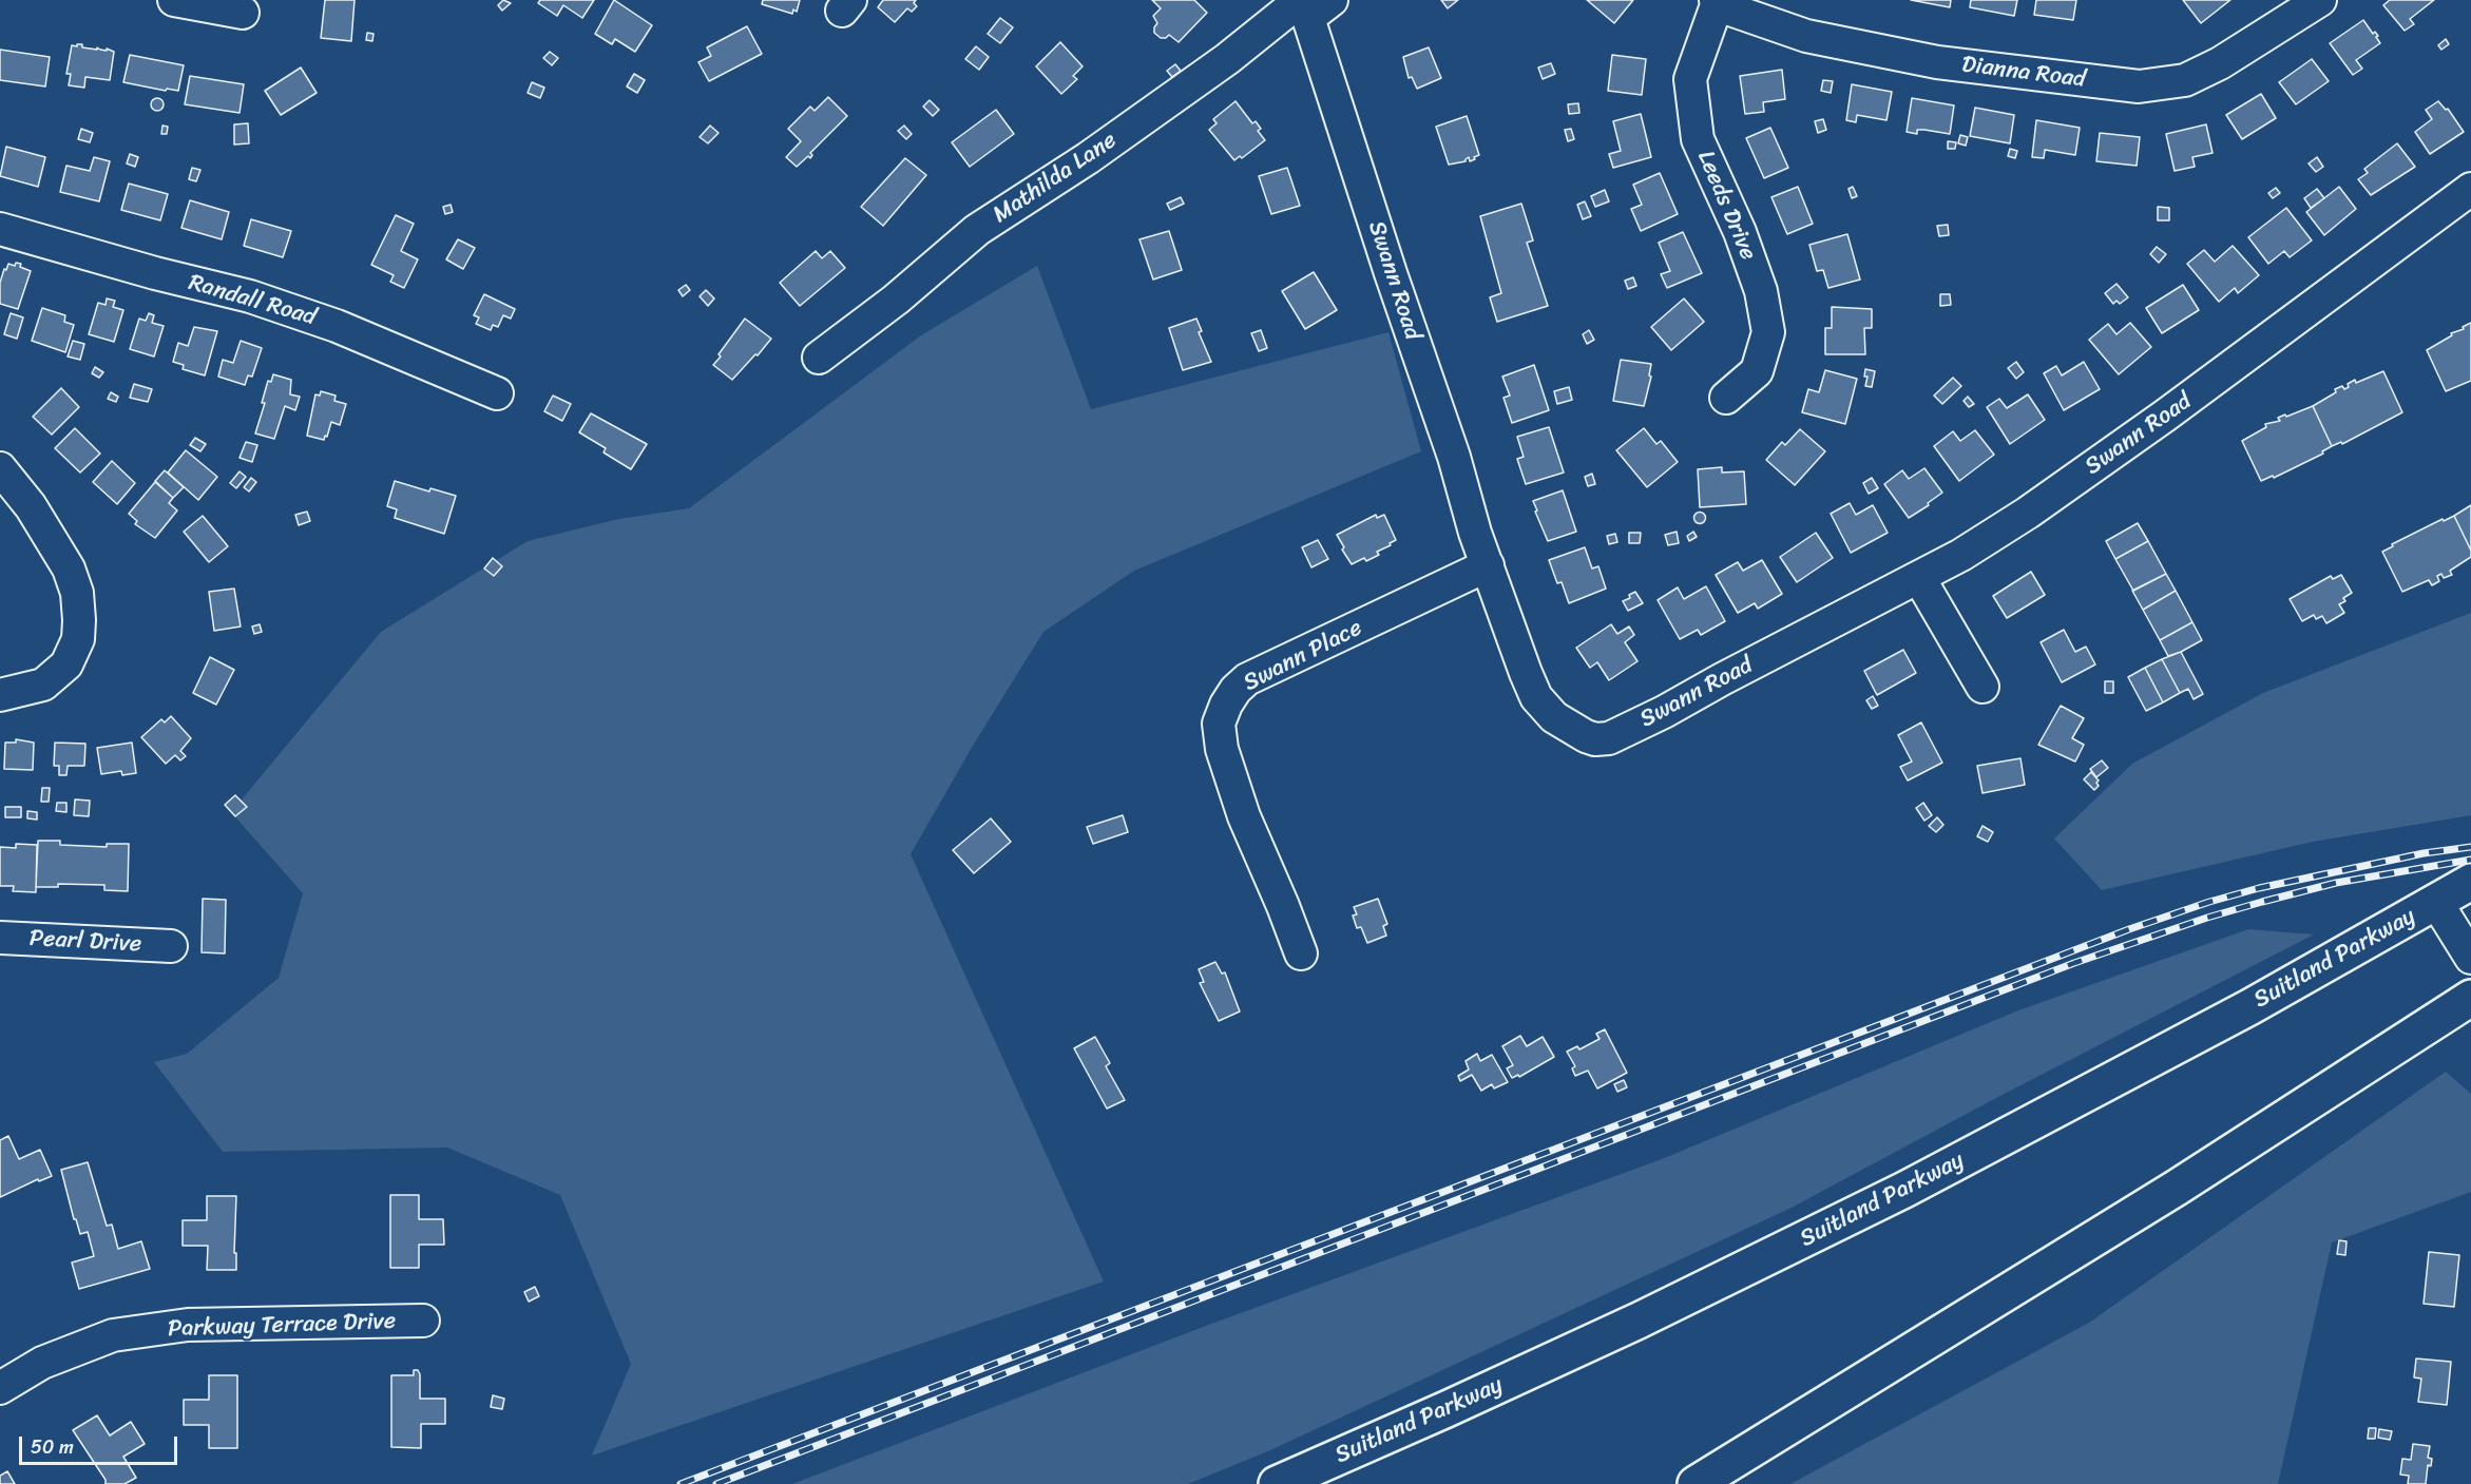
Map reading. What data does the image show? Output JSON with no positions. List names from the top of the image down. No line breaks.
{"streets":{"highway":["Suitland Parkway"],"street":["Dianna Road","Mathilda Lane","Leeds Drive","Swann Road","Randall Road","Swann Place","Pearl Drive","Parkway Terrace Drive"]},"crossings":[["Dianna Road","Leeds Drive"],["Mathilda Lane","Swann Road"],["Swann Road","Swann Place"]],"scale_bar":"50 m"}
